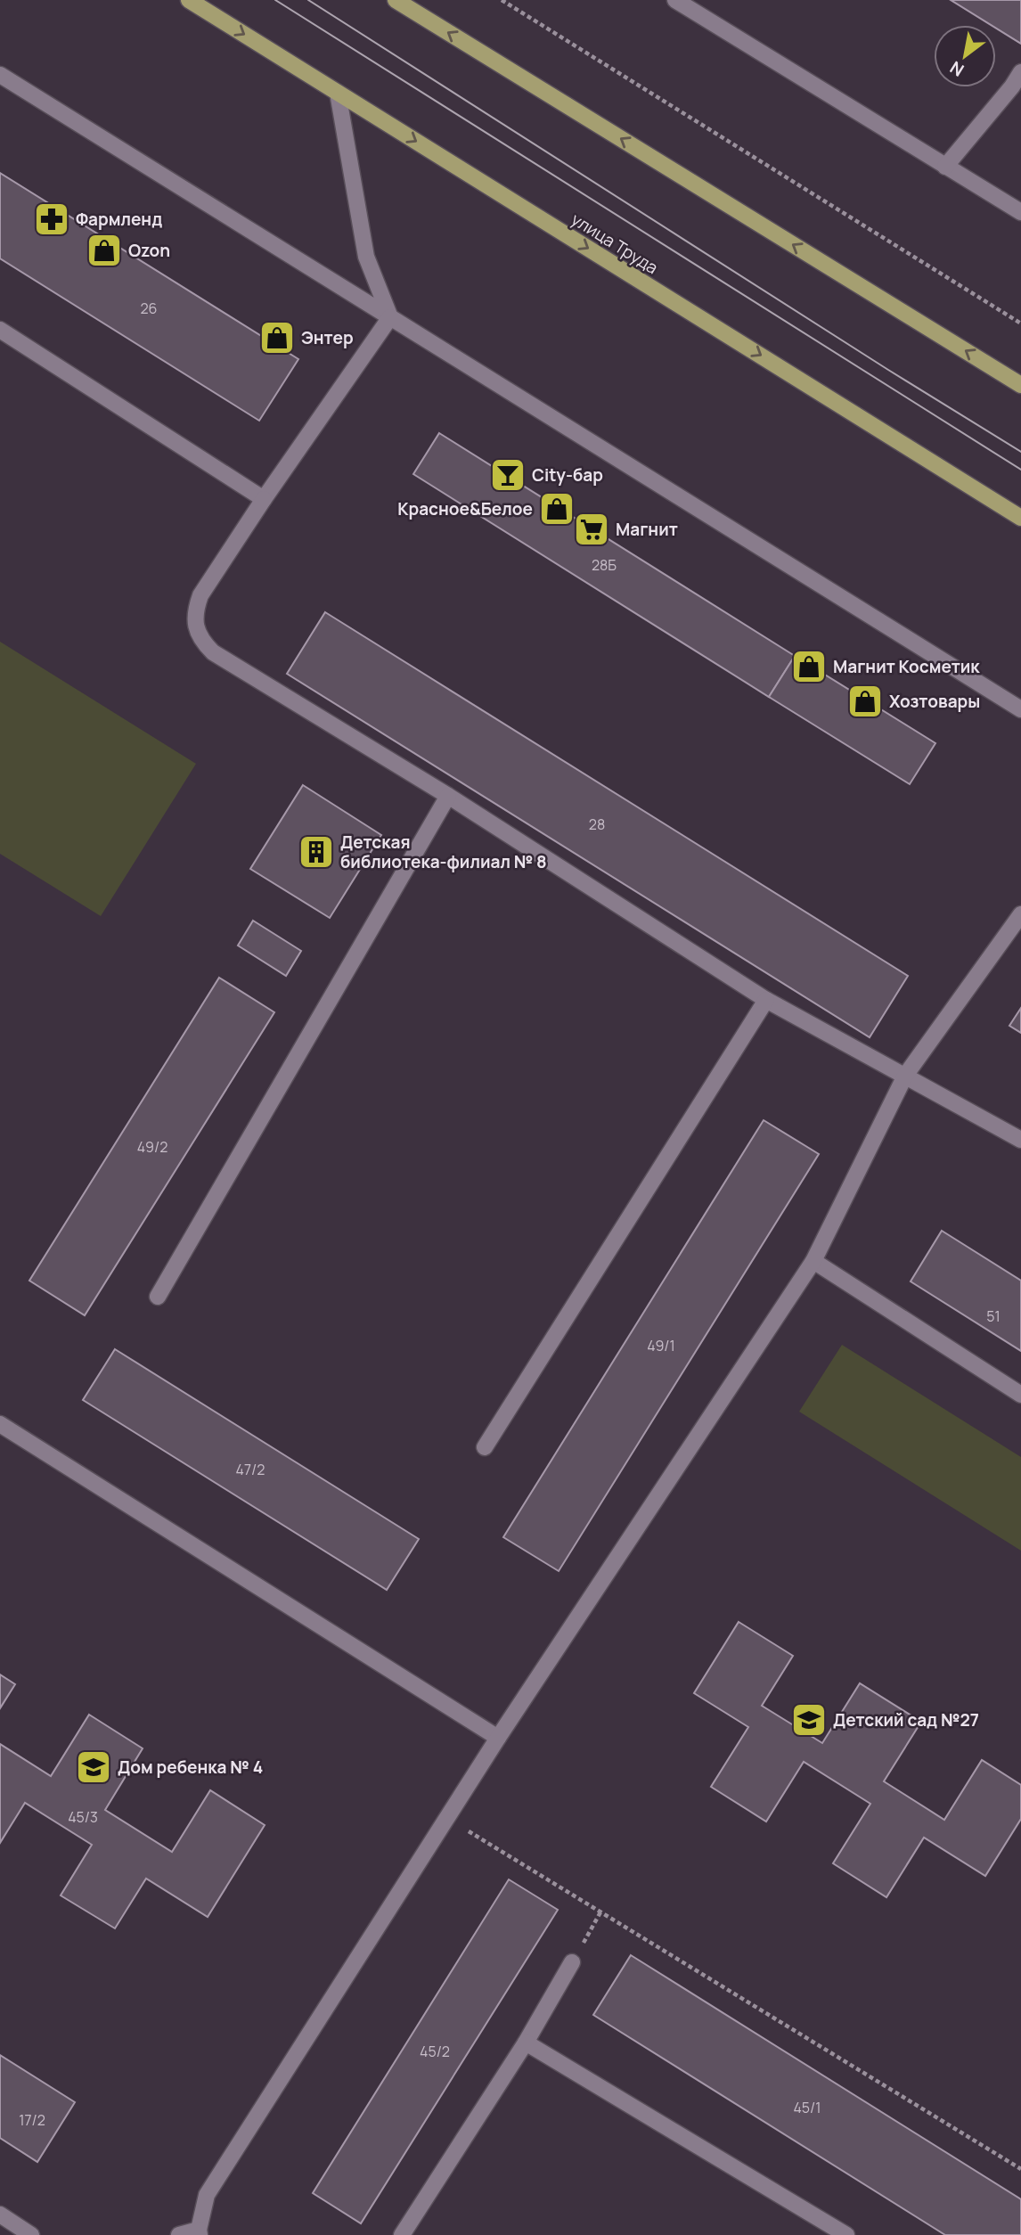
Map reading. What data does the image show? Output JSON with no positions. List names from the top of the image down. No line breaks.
{"streets":{"main road":["улица Труда"]},"places":{"pharmacy":["Фармленд"],"shop":["Ozon","Энтер","Красное&Белое","Магнит Косметик","Хозтовары"],"bar":["City-бар"],"supermarket":["Магнит"],"building":["Детская библиотека-филиал № 8"],"school or university":["Детский сад №27","Дом ребенка № 4"]},"house_numbers":["26","28Б","28","49/2","51","49/1","47/2","45/3","45/2","45/1","17/2"],"north":"bottom left"}
